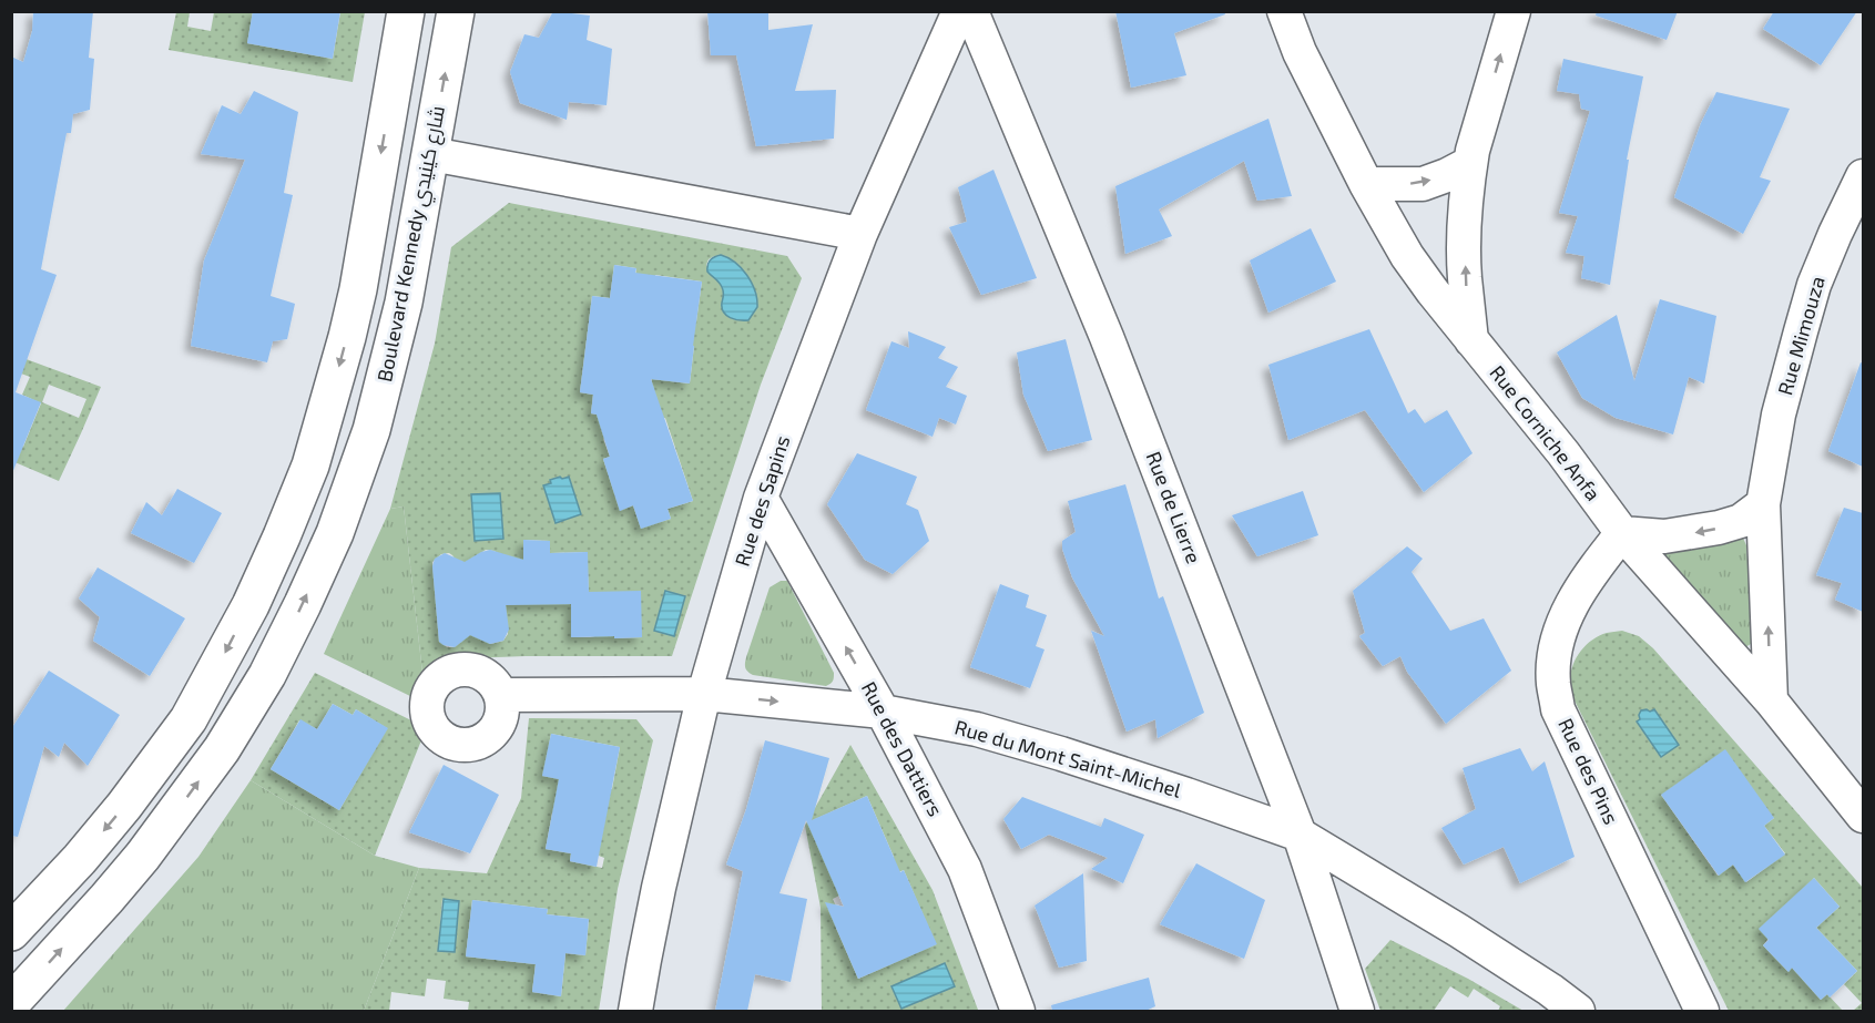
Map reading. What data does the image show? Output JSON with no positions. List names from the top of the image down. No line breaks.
{"streets":{"main road":["Boulevard Kennedy شارع كينيدي"],"street":["Rue Mimouza","Rue Corniche Anfa","Rue des Sapins","Rue de Lierre","Rue des Dattiers","Rue du Mont Saint-Michel","Rue des Pins"]},"crossings":[["Rue Mimouza","Rue Corniche Anfa"],["Rue Corniche Anfa","Rue des Pins"],["Rue des Sapins","Rue des Dattiers"],["Rue des Sapins","Rue du Mont Saint-Michel"],["Rue de Lierre","Rue du Mont Saint-Michel"],["Rue des Dattiers","Rue du Mont Saint-Michel"]],"one_way":["Rue Mimouza","Rue des Dattiers"]}
